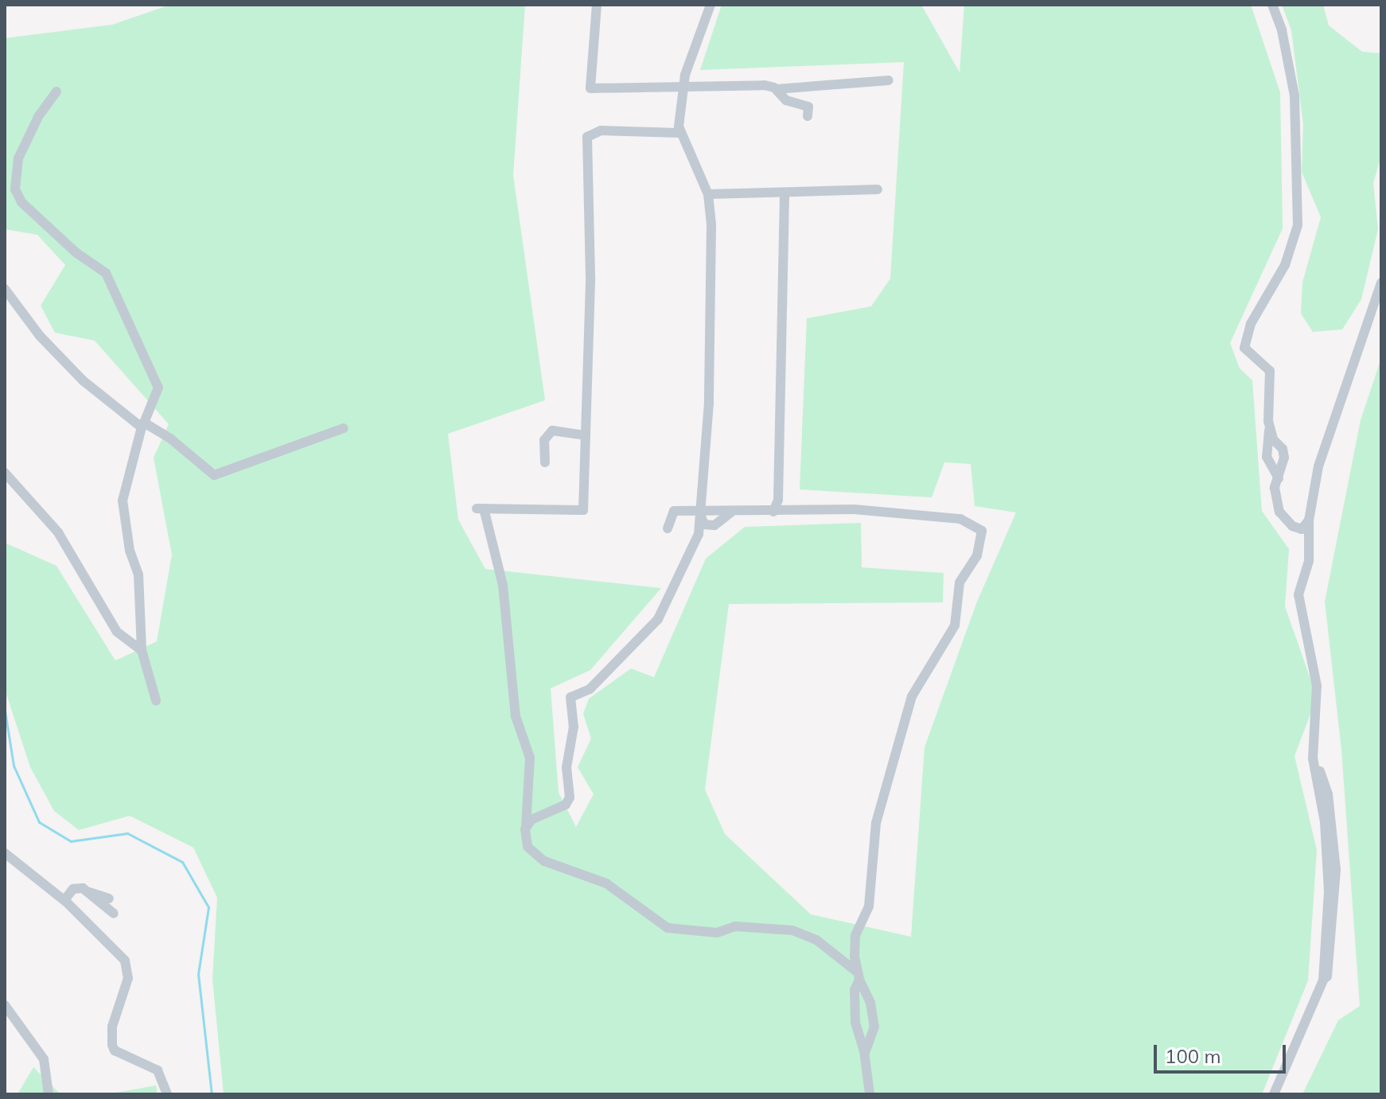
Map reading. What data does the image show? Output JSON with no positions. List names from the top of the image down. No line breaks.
{"scale_bar":"100 m"}
